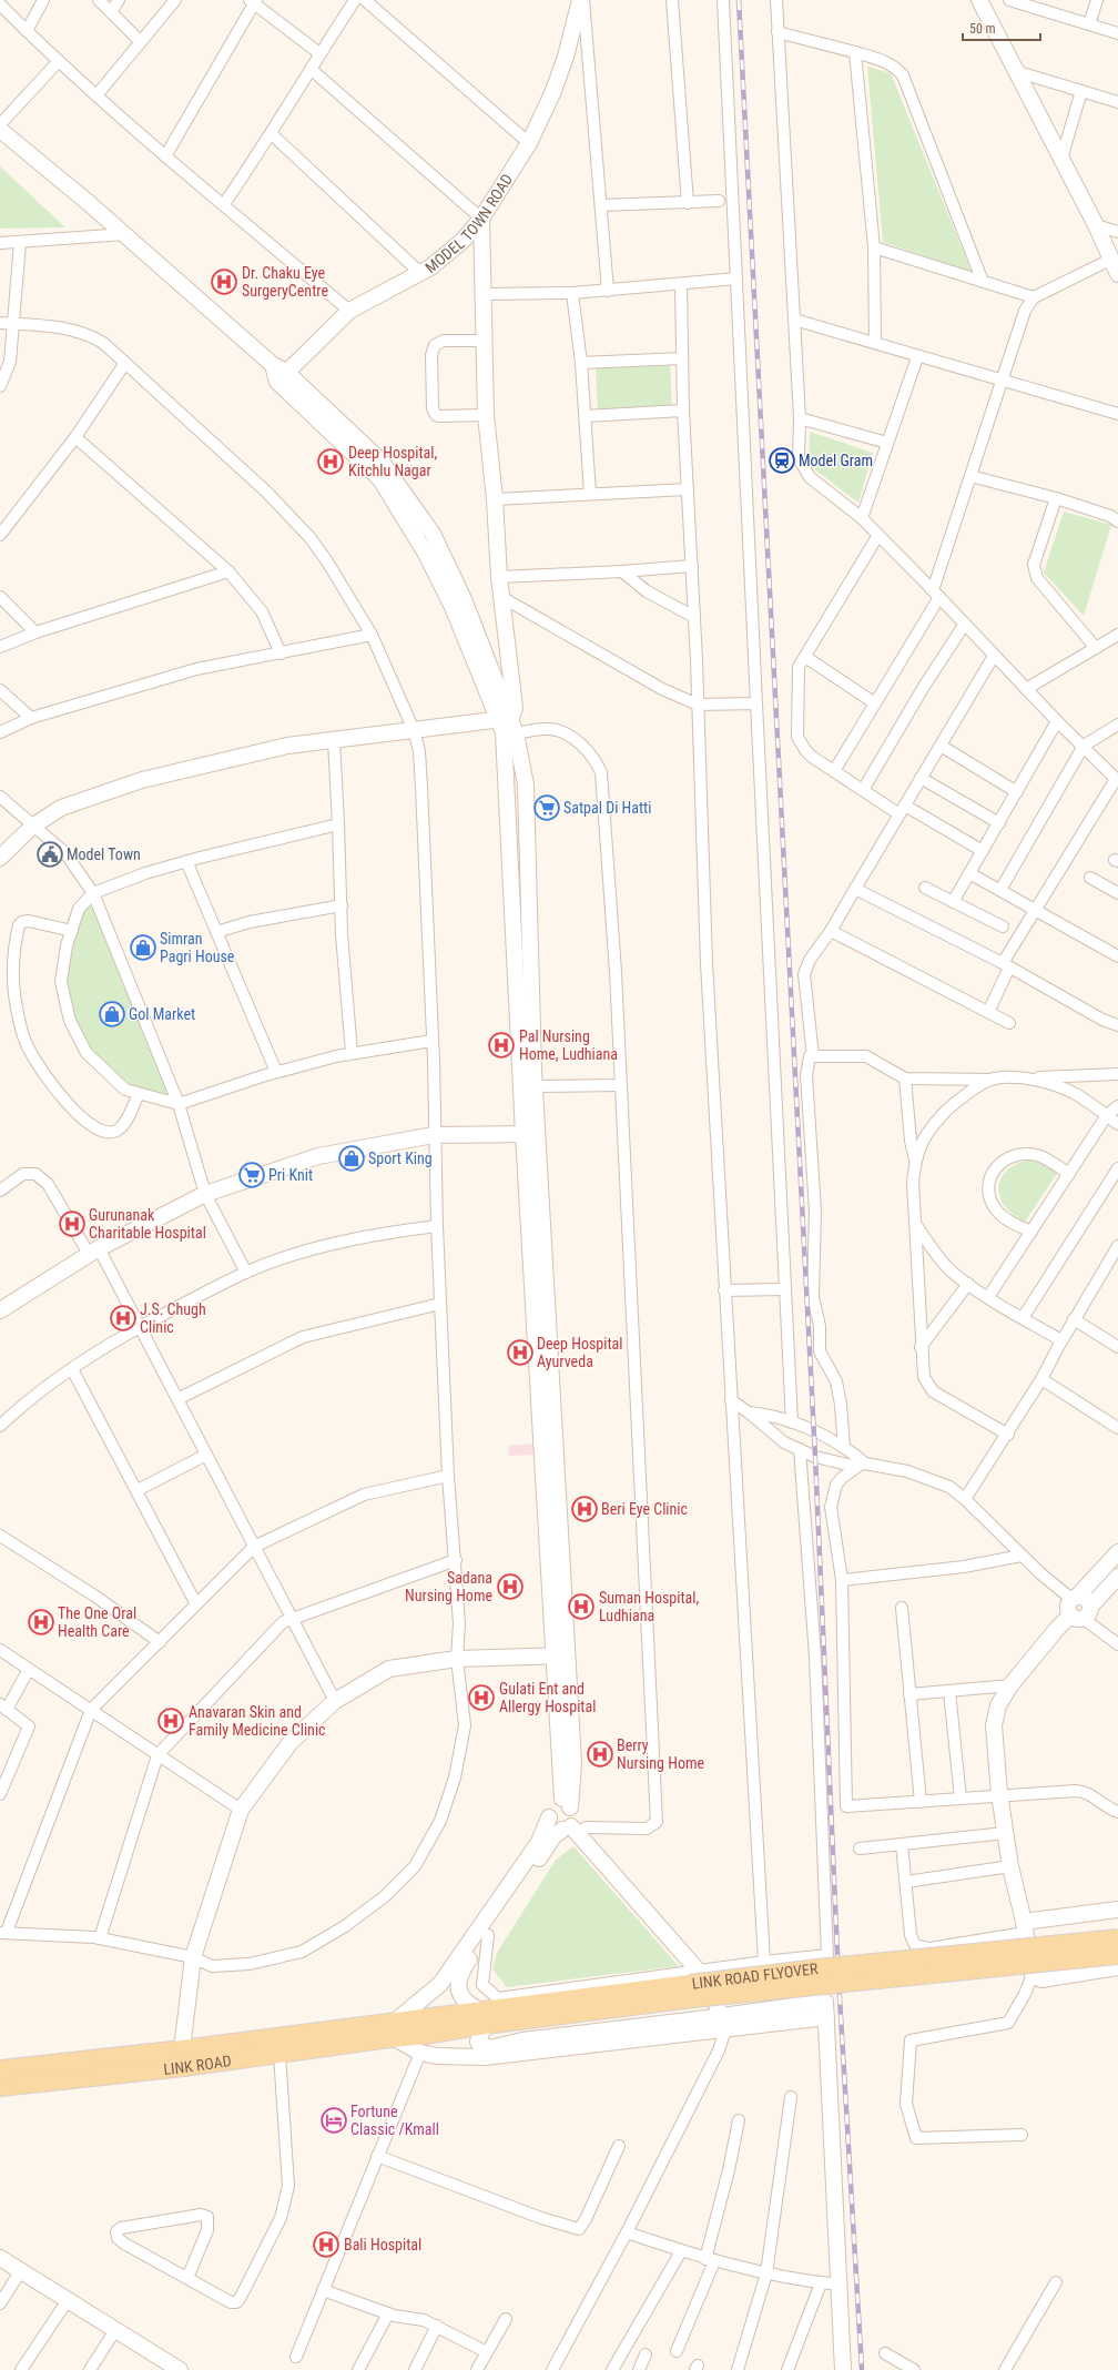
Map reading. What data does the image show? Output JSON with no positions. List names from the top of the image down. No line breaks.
{"streets":{"main road":["LINK ROAD FLYOVER","LINK ROAD"],"street":["MODEL TOWN ROAD"]},"crossings":[["LINK ROAD FLYOVER","LINK ROAD"]],"places":{"hospital":["Dr. Chaku Eye SurgeryCentre","Deep Hospital, Kitchlu Nagar","Pal Nursing Home, Ludhiana","Gurunanak Charitable Hospital","J.S. Chugh Clinic","Deep Hospital Ayurveda","Beri Eye Clinic","Sadana Nursing Home","Suman Hospital, Ludhiana","The One Oral Health Care","Gulati Ent and Allergy Hospital","Anavaran Skin and Family Medicine Clinic","Berry Nursing Home","Bali Hospital"],"station":["Model Gram"],"supermarket":["Satpal Di Hatti","Pri Knit"],"public building":["Model Town"],"shop":["Simran Pagri House","Gol Market","Sport King"],"hotel":["Fortune Classic /Kmall"]},"scale_bar":"50 m"}
